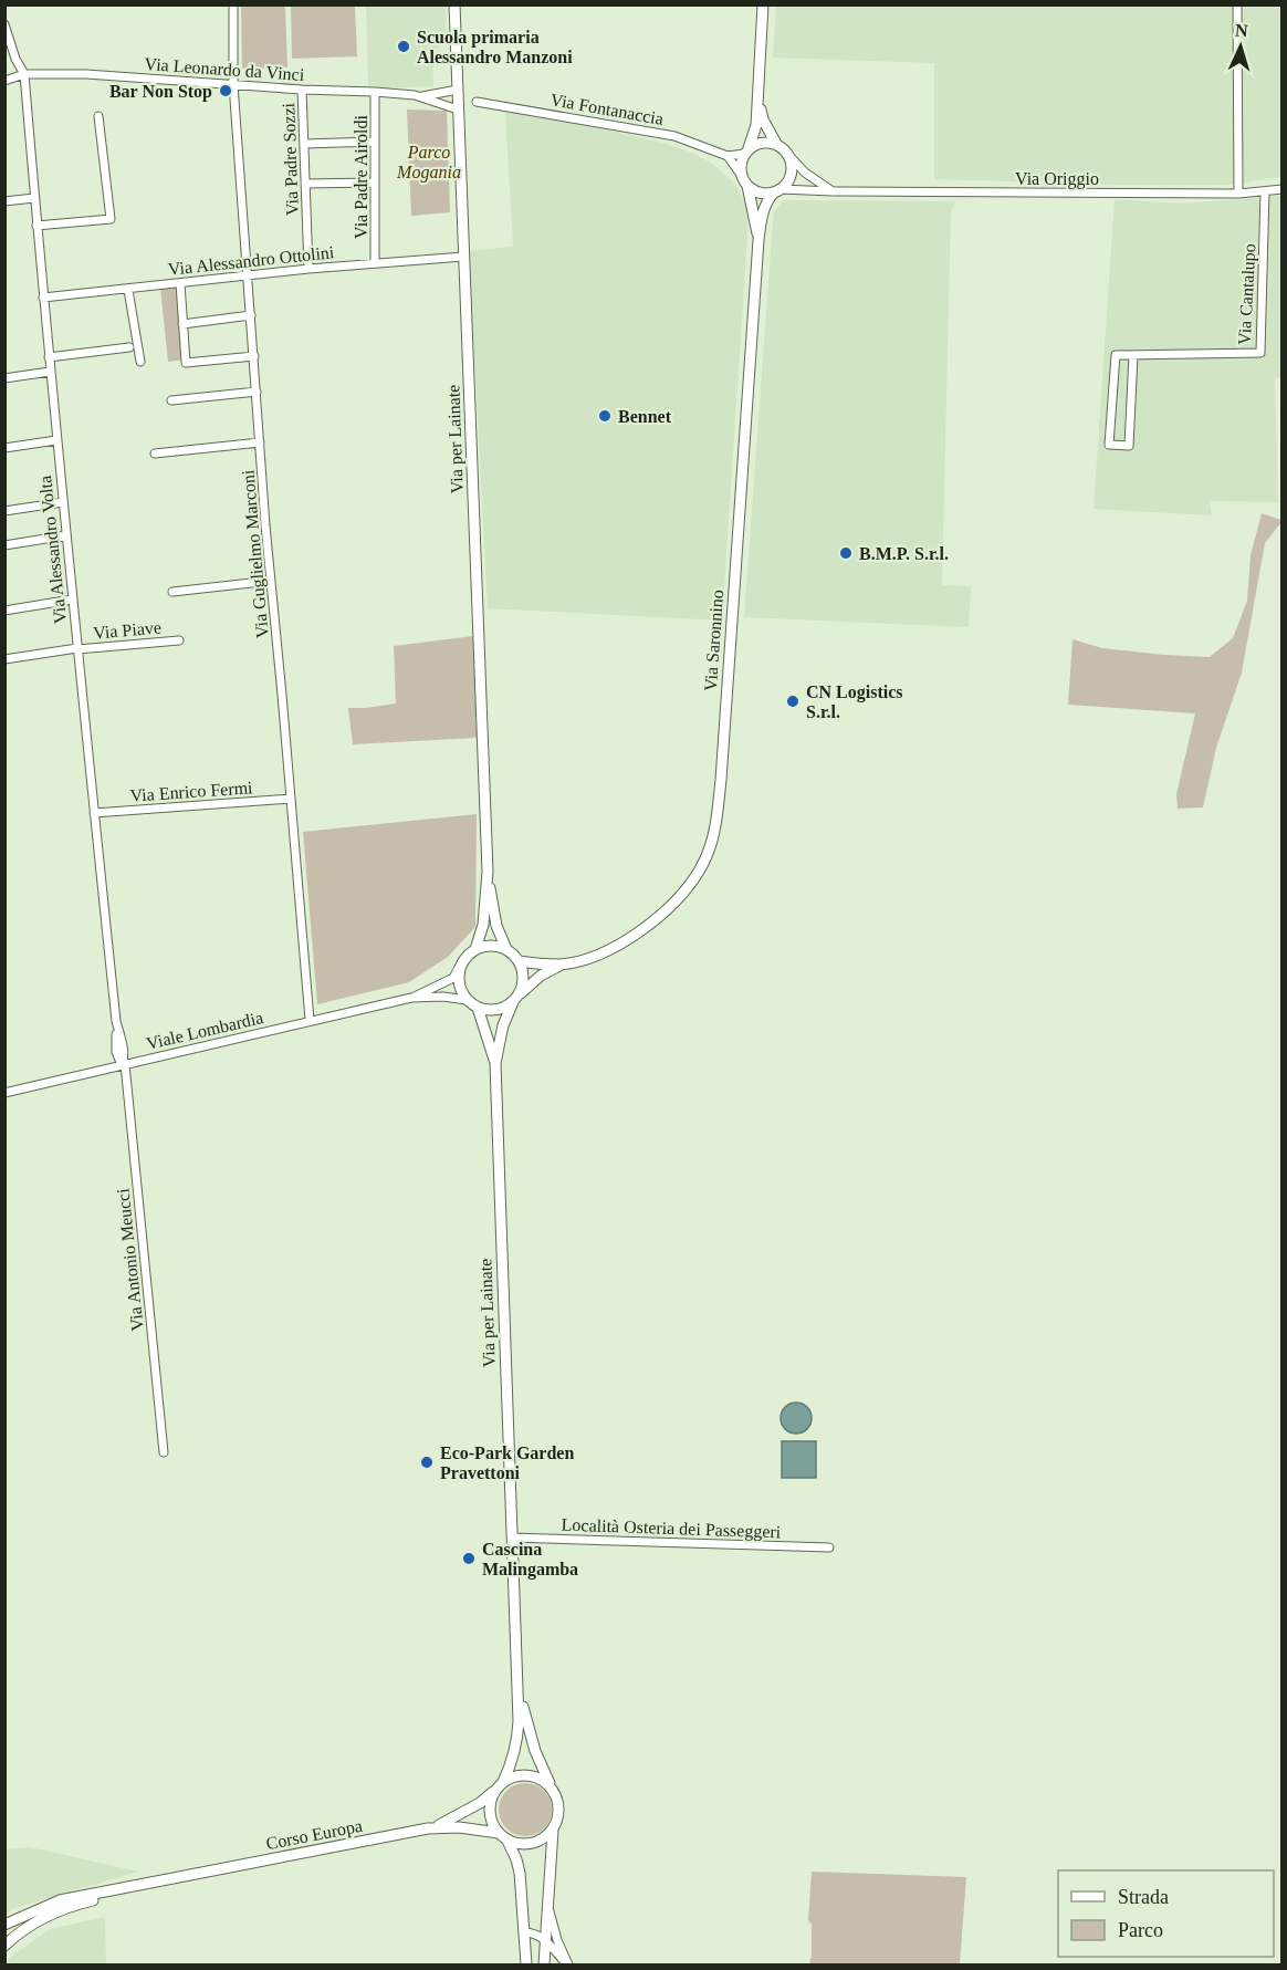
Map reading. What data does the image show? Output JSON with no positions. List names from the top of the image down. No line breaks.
{"streets":{"main road":["Via per Lainate","Via Saronnino","Corso Europa"],"street":["Via Leonardo da Vinci","Via Fontanaccia","Via Padre Sozzi","Via Padre Airoldi","Via Origgio","Via Alessandro Ottolini","Via Cantalupo","Via Alessandro Volta","Via Guglielmo Marconi","Via Piave","Via Enrico Fermi","Viale Lombardia","Via Antonio Meucci","Località Osteria dei Passeggeri"]},"crossings":[["Via Leonardo da Vinci","Via Padre Sozzi"],["Via Leonardo da Vinci","Via Padre Airoldi"],["Via Leonardo da Vinci","Via Alessandro Volta"],["Via Leonardo da Vinci","Via Guglielmo Marconi"],["Via Fontanaccia","Via Origgio"],["Via Fontanaccia","Via Saronnino"],["Via Padre Sozzi","Via Alessandro Ottolini"],["Via Padre Airoldi","Via Alessandro Ottolini"],["Via Origgio","Via Cantalupo"],["Via Origgio","Via Saronnino"],["Via Alessandro Ottolini","Via per Lainate"],["Via Alessandro Ottolini","Via Alessandro Volta"],["Via Alessandro Ottolini","Via Guglielmo Marconi"],["Via per Lainate","Via Saronnino"],["Via per Lainate","Viale Lombardia"],["Via per Lainate","Località Osteria dei Passeggeri"],["Via Alessandro Volta","Via Piave"],["Via Alessandro Volta","Via Enrico Fermi"],["Via Alessandro Volta","Viale Lombardia"],["Via Alessandro Volta","Via Antonio Meucci"],["Via Guglielmo Marconi","Via Enrico Fermi"],["Via Guglielmo Marconi","Viale Lombardia"],["Via Saronnino","Viale Lombardia"],["Viale Lombardia","Via Antonio Meucci"]],"parks":["Parco Mogania"],"places":["Scuola primaria Alessandro Manzoni","Bar Non Stop","Bennet","B.M.P. S.r.l.","CN Logistics S.r.l.","Eco-Park Garden Pravettoni","Cascina Malingamba"],"legend":["Strada","Parco"],"north":"top"}
